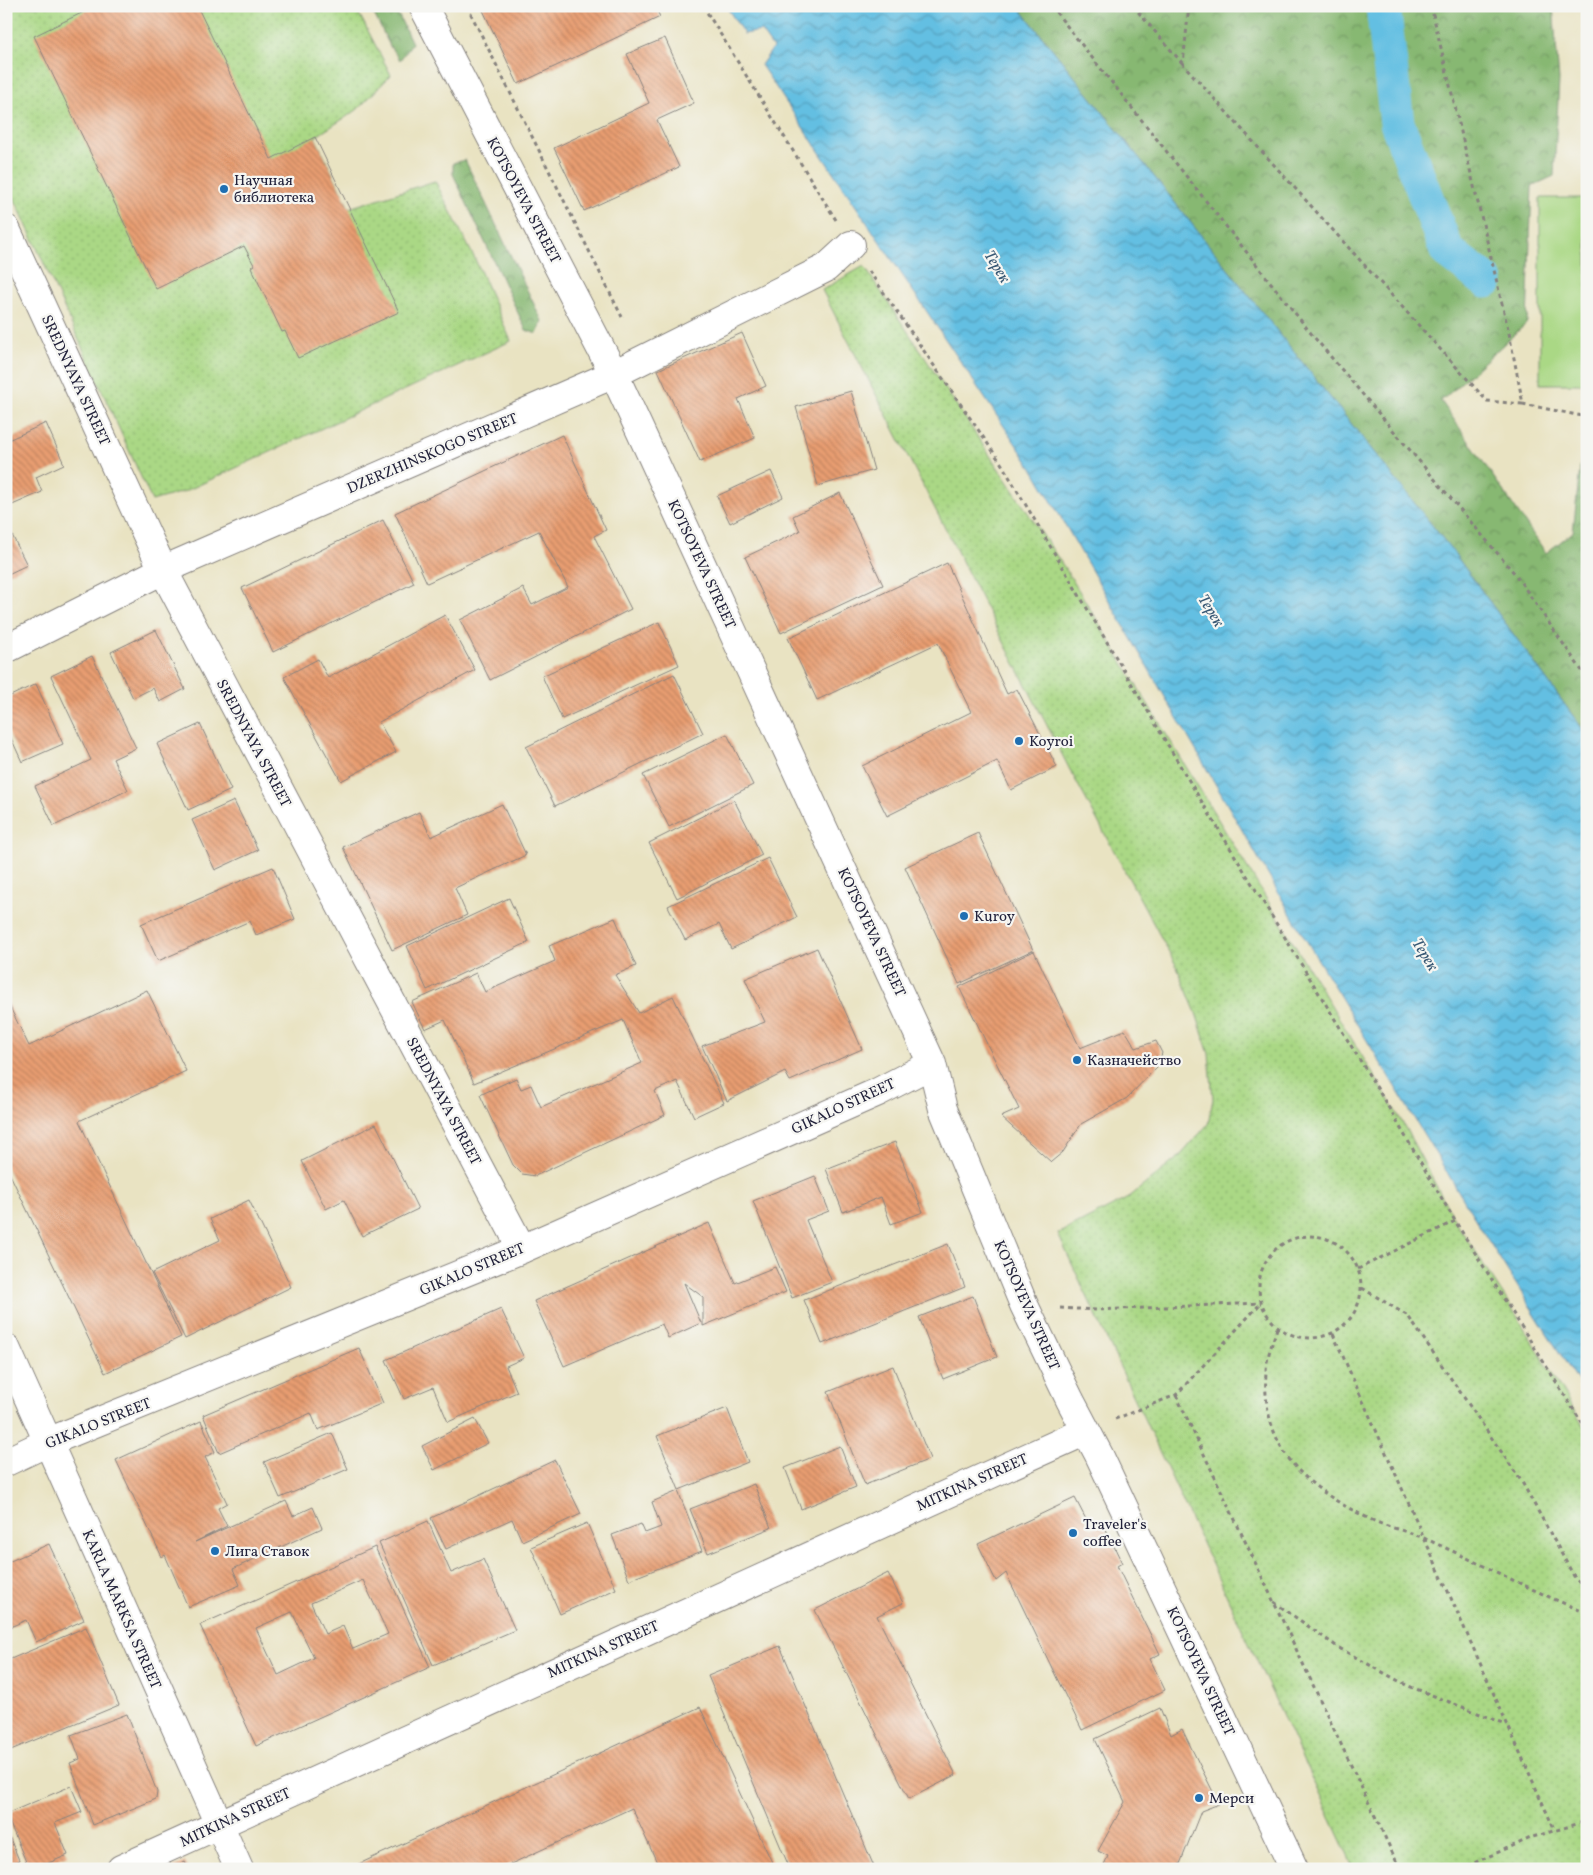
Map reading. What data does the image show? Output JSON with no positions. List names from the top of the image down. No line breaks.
{"streets":{"street":["KOTSOYEVA STREET","SREDNYAYA STREET","DZERZHINSKOGO STREET","GIKALO STREET","MITKINA STREET","KARLA MARKSA STREET"]},"crossings":[["KOTSOYEVA STREET","DZERZHINSKOGO STREET"],["KOTSOYEVA STREET","GIKALO STREET"],["KOTSOYEVA STREET","MITKINA STREET"],["SREDNYAYA STREET","DZERZHINSKOGO STREET"],["SREDNYAYA STREET","GIKALO STREET"],["GIKALO STREET","KARLA MARKSA STREET"],["MITKINA STREET","KARLA MARKSA STREET"]],"water":["Терек"],"places":["Научная библиотека","Koyroi","Kuroy","Казначейство","Traveler's coffee","Лига Ставок","Мерси"]}
